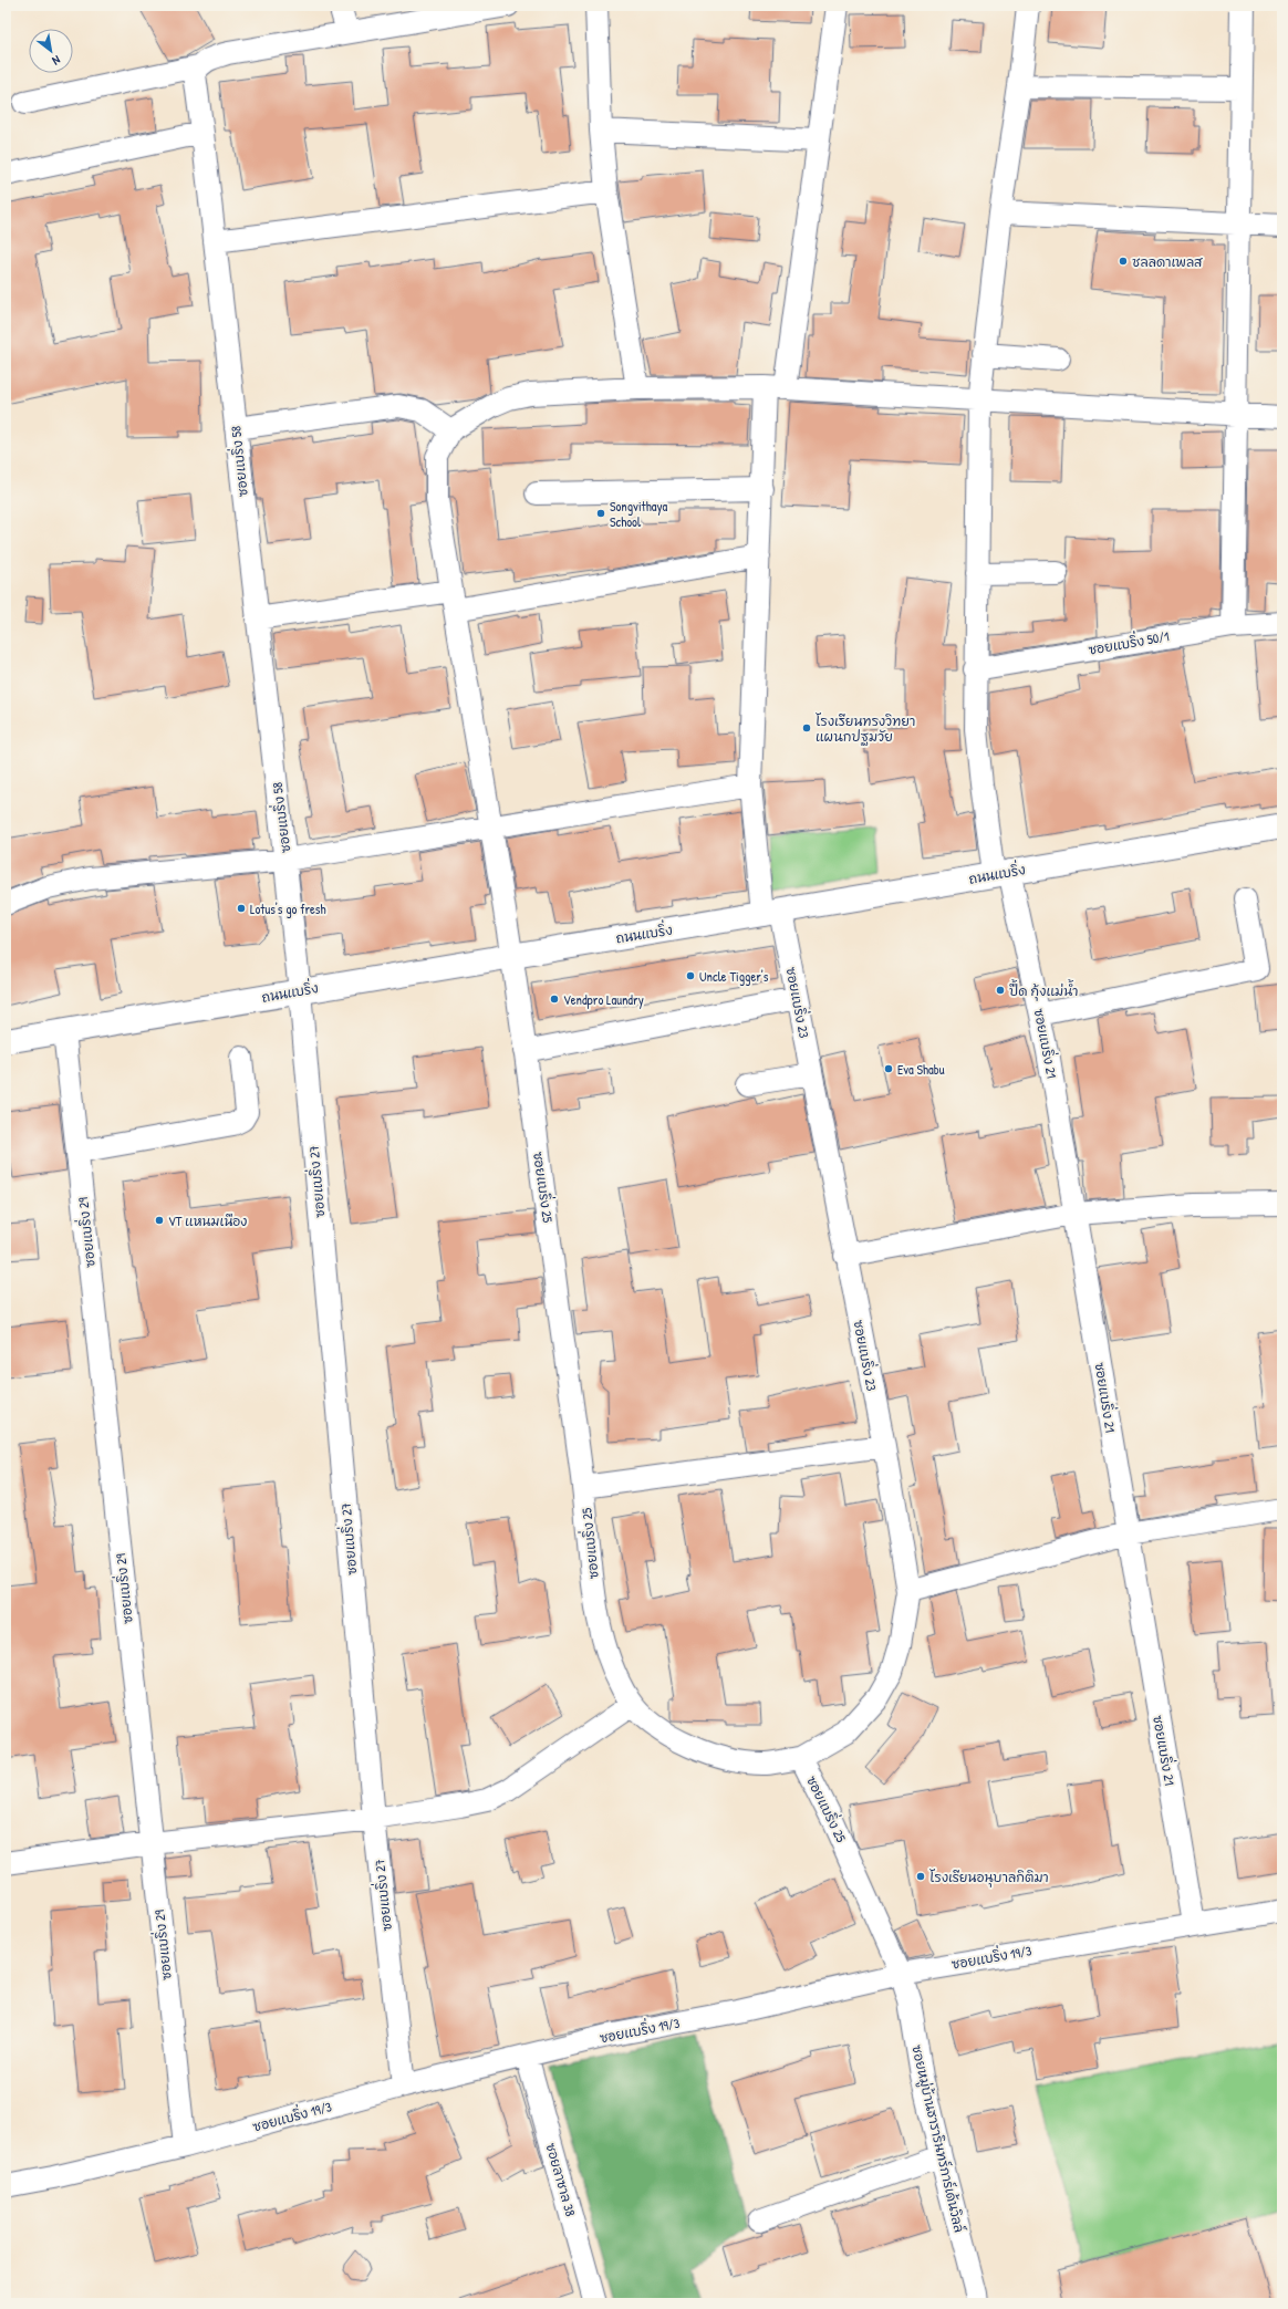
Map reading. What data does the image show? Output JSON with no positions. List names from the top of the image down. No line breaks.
{"streets":{"main road":["ถนนแบริ่ง"],"street":["ซอยแบริ่ง 58","ซอยแบริ่ง 50/1","ซอยแบริ่ง 23","ซอยแบริ่ง 21","ซอยแบริ่ง 27","ซอยแบริ่ง 25","ซอยแบริ่ง 29","ซอยแบริ่ง 19/3","ซอยหมู่บ้านธารารินทร์การ์เด้นวิลล์","ซอยลาซาล 38"]},"crossings":[["ซอยแบริ่ง 58","ถนนแบริ่ง"],["ซอยแบริ่ง 58","ซอยแบริ่ง 27"],["ซอยแบริ่ง 50/1","ซอยแบริ่ง 21"],["ถนนแบริ่ง","ซอยแบริ่ง 23"],["ถนนแบริ่ง","ซอยแบริ่ง 21"],["ถนนแบริ่ง","ซอยแบริ่ง 27"],["ถนนแบริ่ง","ซอยแบริ่ง 25"],["ถนนแบริ่ง","ซอยแบริ่ง 29"],["ซอยแบริ่ง 23","ซอยแบริ่ง 25"],["ซอยแบริ่ง 21","ซอยแบริ่ง 19/3"],["ซอยแบริ่ง 27","ซอยแบริ่ง 19/3"],["ซอยแบริ่ง 25","ซอยแบริ่ง 19/3"],["ซอยแบริ่ง 25","ซอยหมู่บ้านธารารินทร์การ์เด้นวิลล์"],["ซอยแบริ่ง 29","ซอยแบริ่ง 19/3"],["ซอยแบริ่ง 19/3","ซอยหมู่บ้านธารารินทร์การ์เด้นวิลล์"],["ซอยแบริ่ง 19/3","ซอยลาซาล 38"]],"places":["ชลลดาเพลส","Songvithaya School","โรงเรียนทรงวิทยา แผนกปฐมวัย","Lotus's go fresh","Uncle Tigger's","ปื้ด กุ้งแม่น้ำ","Vendpro Laundry","Eva Shabu","VT แหนมเนือง","โรงเรียนอนุบาลกิติมา"],"north":"bottom right"}
